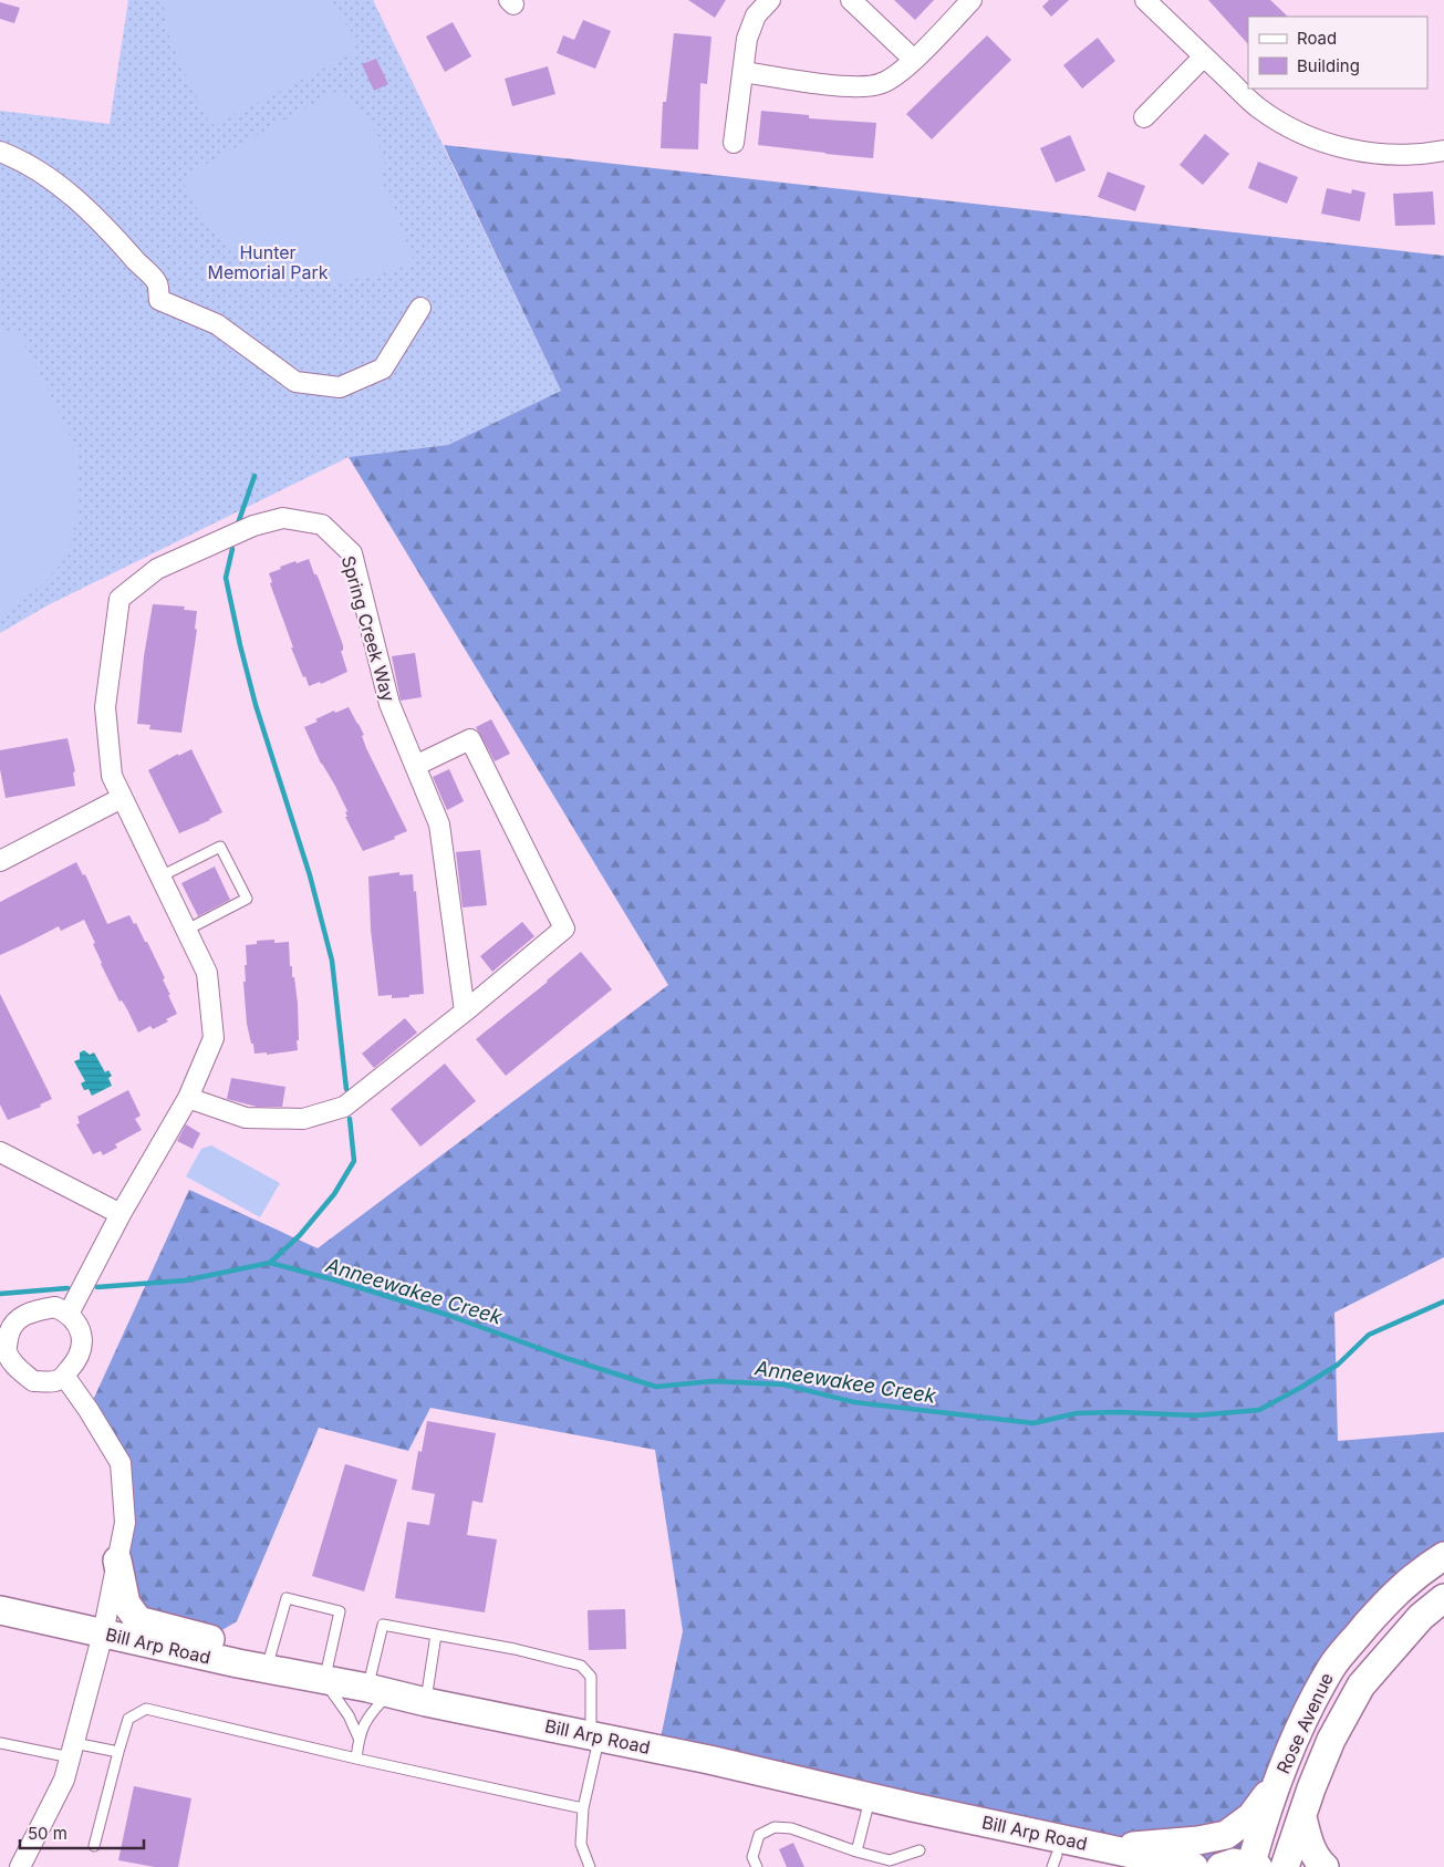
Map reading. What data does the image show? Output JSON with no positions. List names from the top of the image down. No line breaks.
{"streets":{"main road":["Bill Arp Road","Rose Avenue"],"street":["Spring Creek Way"]},"water":["Anneewakee Creek"],"parks":["Hunter Memorial Park"],"legend":["Road","Building"],"scale_bar":"50 m"}
